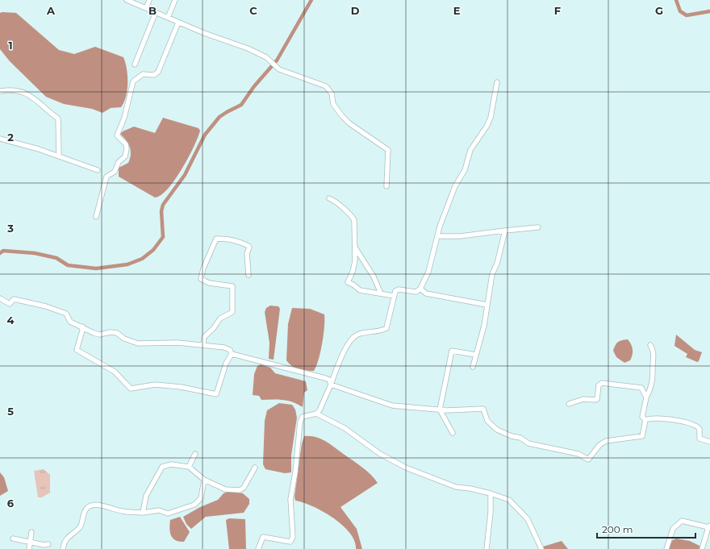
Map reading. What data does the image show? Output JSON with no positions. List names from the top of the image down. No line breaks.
{"scale_bar":"200 m","grid":{"columns":["A","B","C","D","E","F","G"],"rows":["1","2","3","4","5","6"]}}
